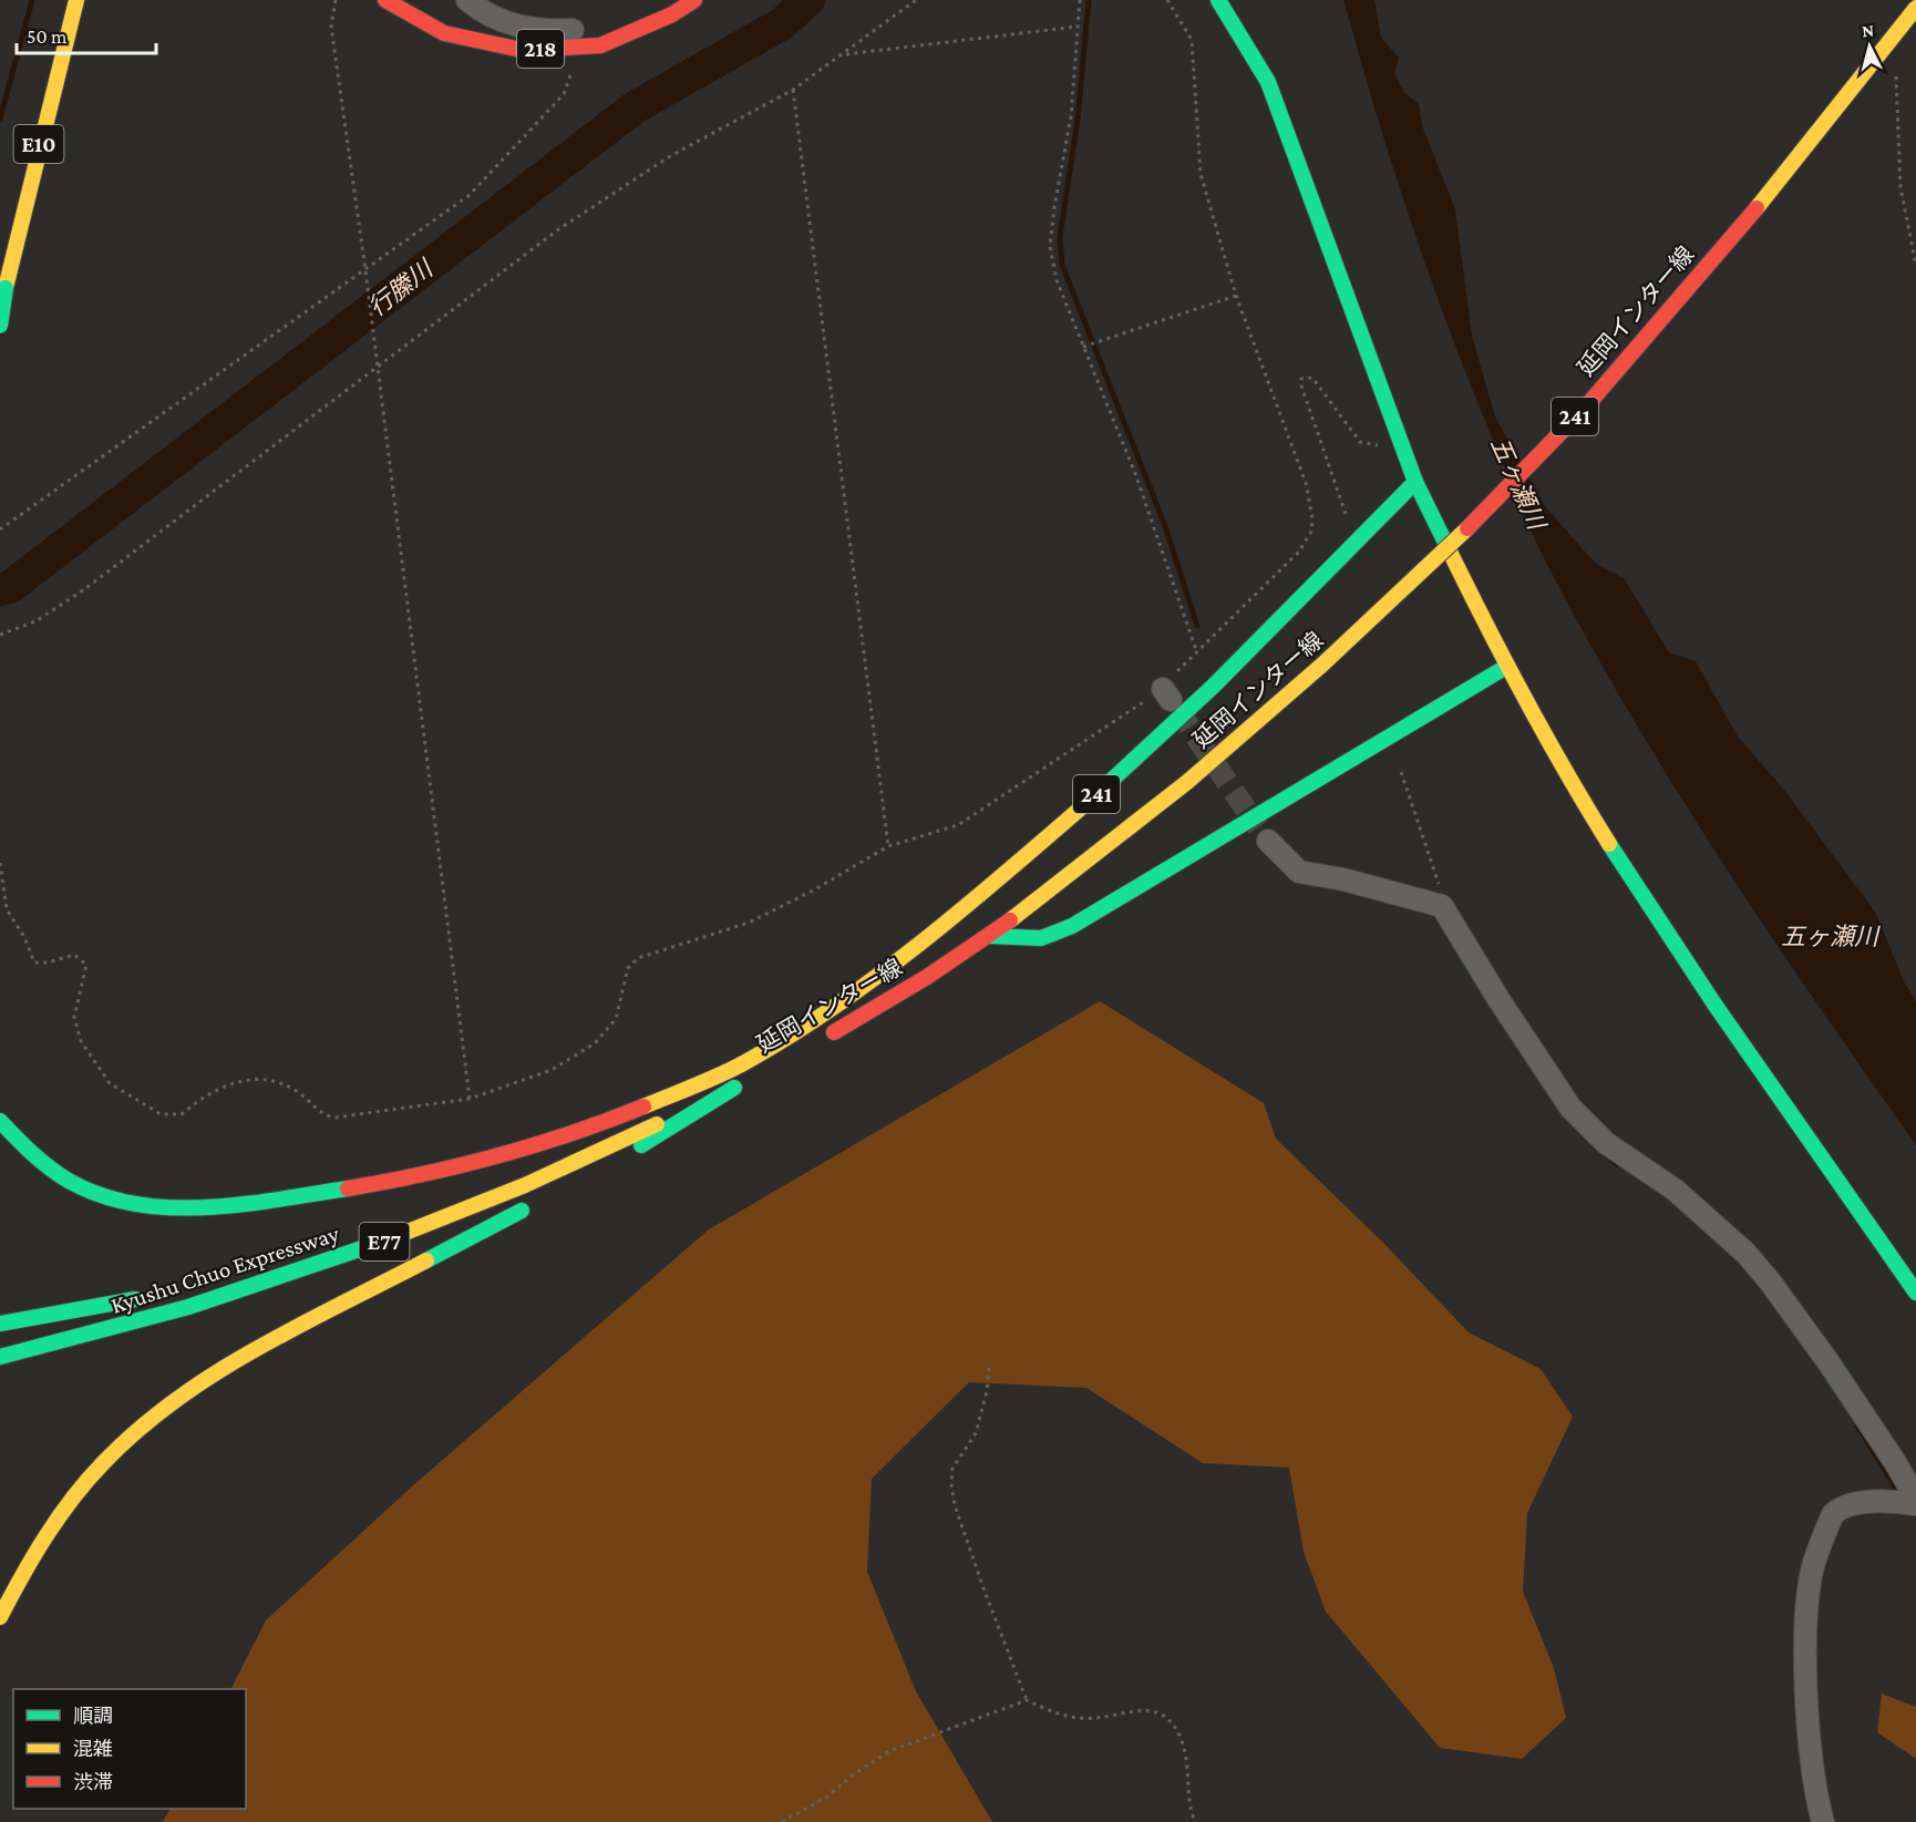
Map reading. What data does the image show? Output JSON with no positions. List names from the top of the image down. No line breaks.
{"streets":{"main road":["218","E10","延岡インター線","241","E77","Kyushu Chuo Expressway"]},"crossings":[["延岡インター線","241"],["延岡インター線","Kyushu Chuo Expressway"],["241","Kyushu Chuo Expressway"]],"water":["行縢川","五ヶ瀬川"],"legend":["順調","混雑","渋滞"],"scale_bar":"50 m","north":"top"}
